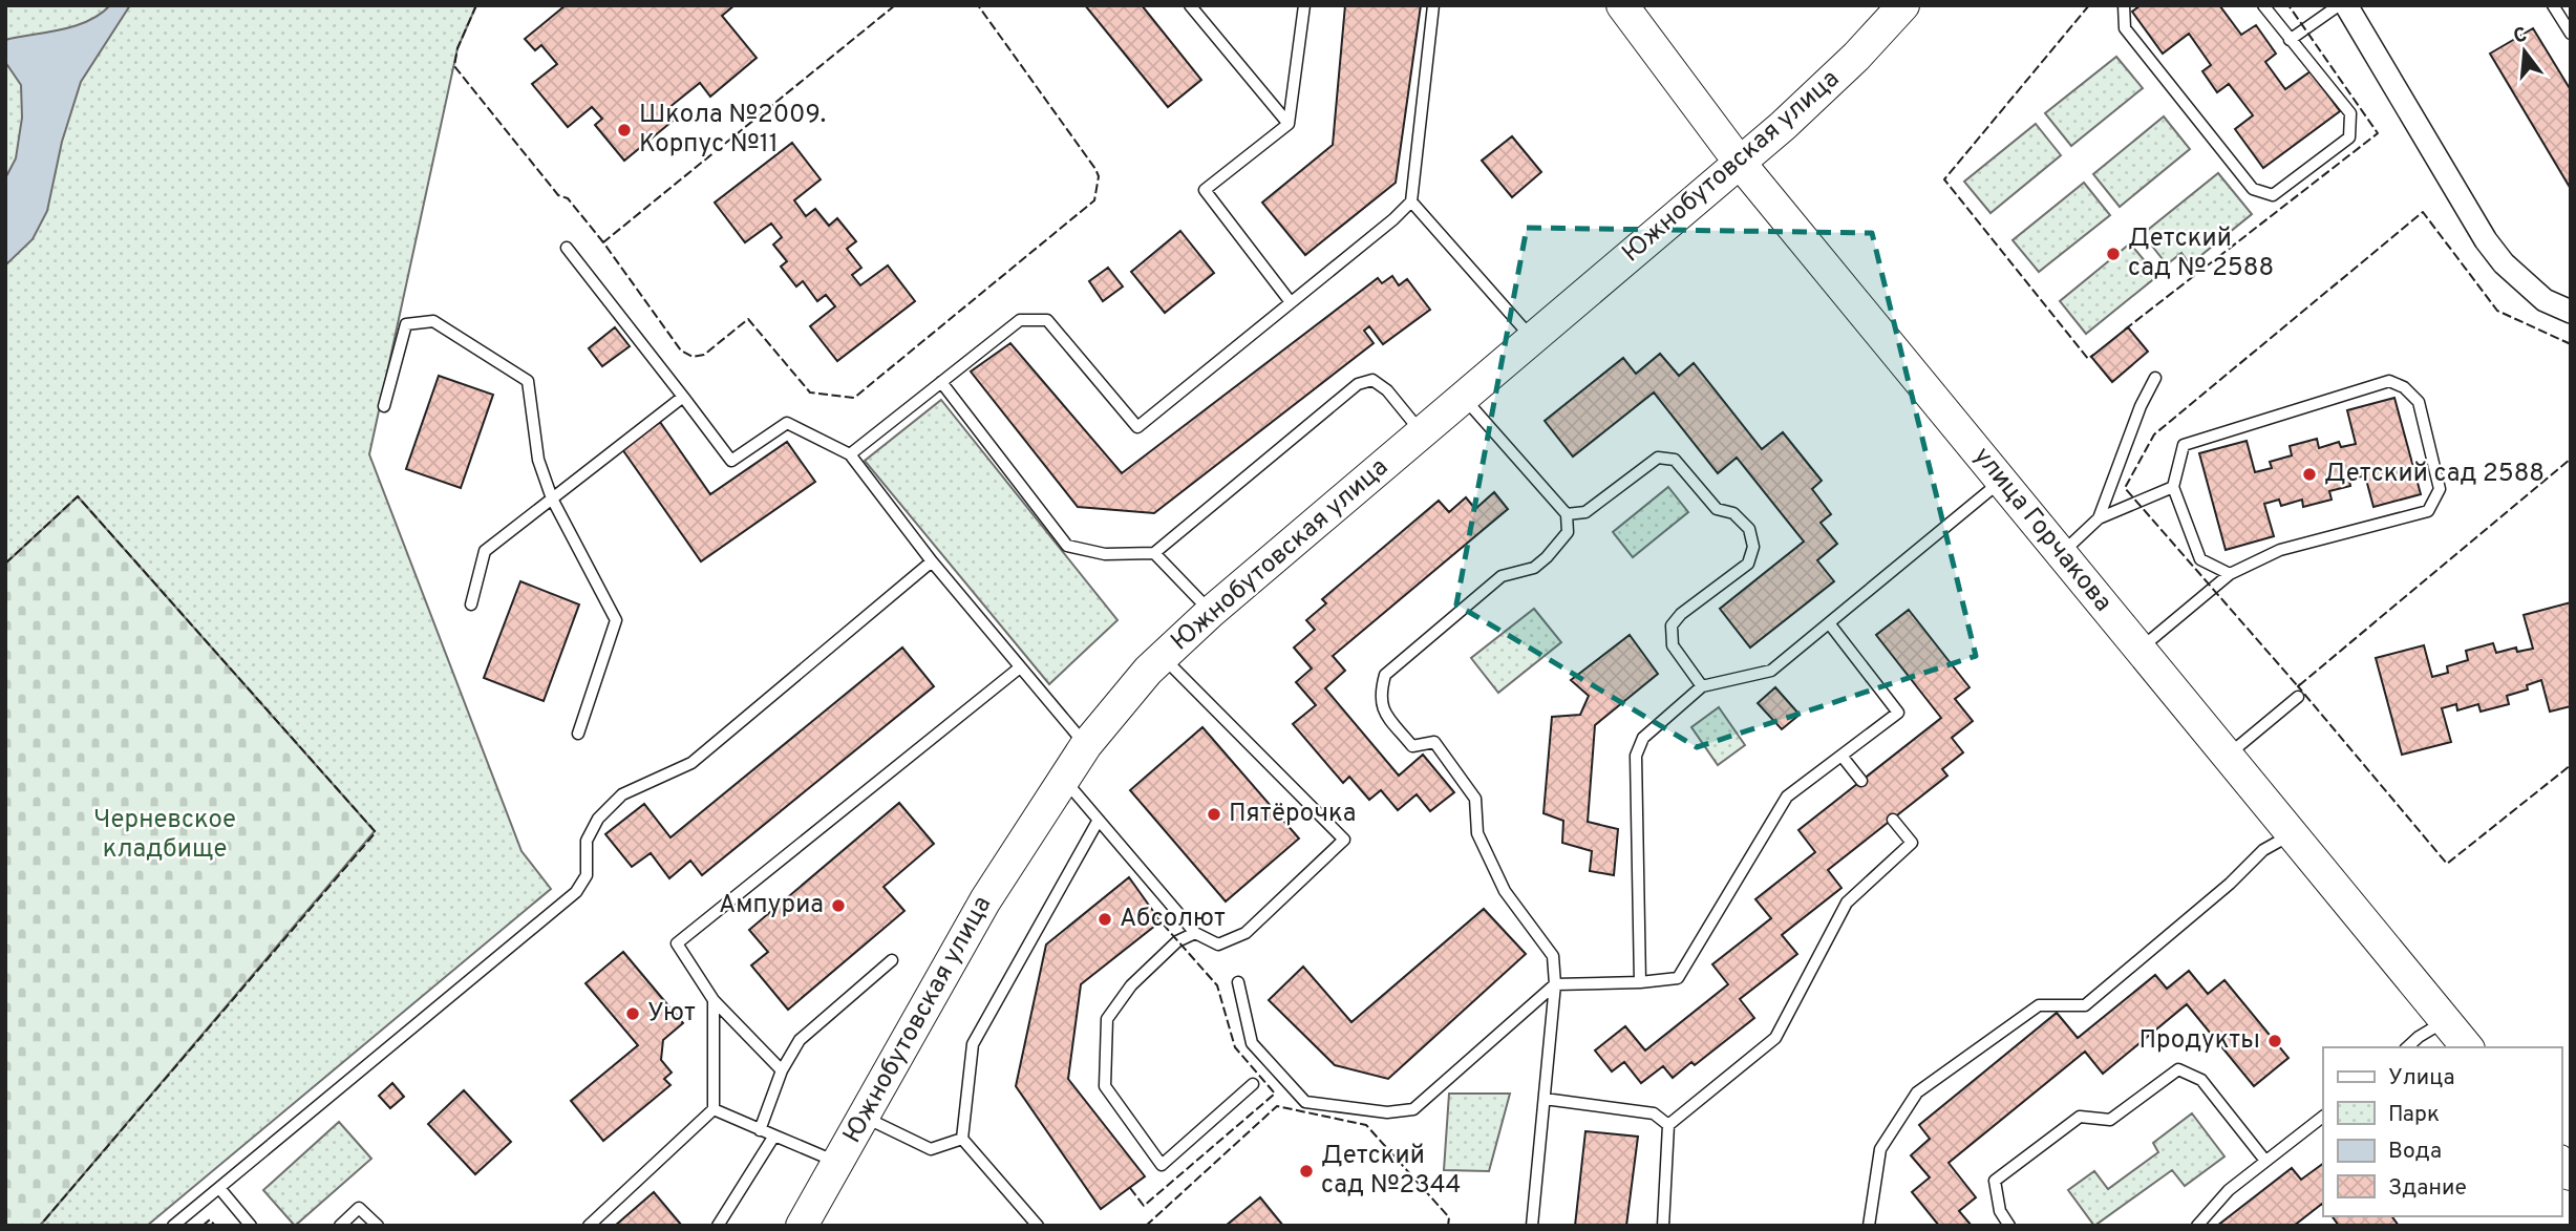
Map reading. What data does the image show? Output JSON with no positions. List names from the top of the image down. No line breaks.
{"streets":{"street":["Южнобутовская улица","улица Горчакова"]},"crossings":[["Южнобутовская улица","улица Горчакова"]],"parks":["Черневское кладбище"],"places":["Школа №2009. Корпус №11","Детский сад № 2588","Детский сад 2588","Пятёрочка","Ампуриа","Абсолют","Уют","Продукты","Детский сад №2344"],"legend":["Улица","Парк","Вода","Здание"],"north":"top"}
